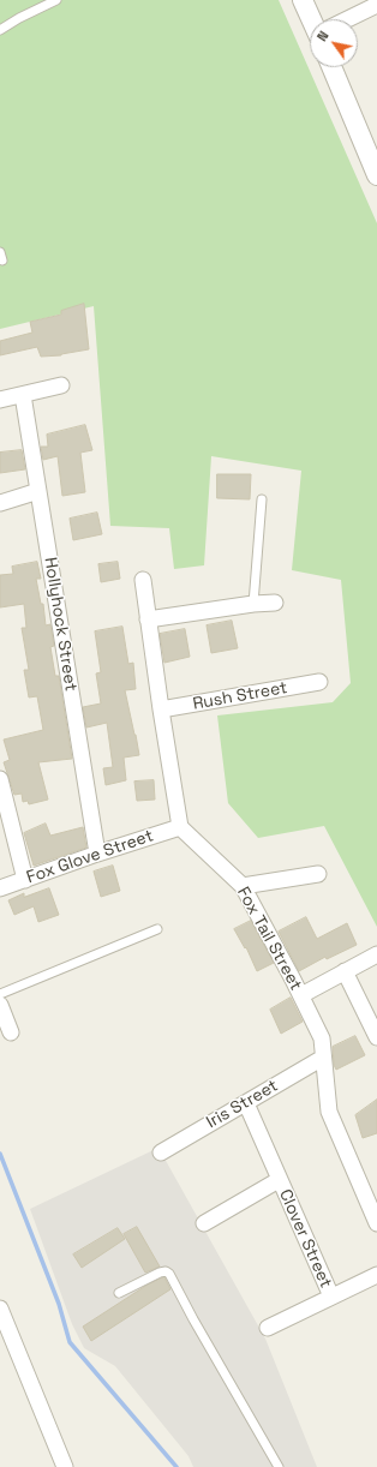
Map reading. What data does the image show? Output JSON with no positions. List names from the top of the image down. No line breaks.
{"streets":{"street":["Hollyhock Street","Rush Street","Fox Glove Street","Fox Tail Street","Iris Street","Clover Street"]},"crossings":[["Hollyhock Street","Fox Glove Street"],["Fox Glove Street","Fox Tail Street"],["Fox Tail Street","Iris Street"],["Iris Street","Clover Street"]],"north":"top left"}
